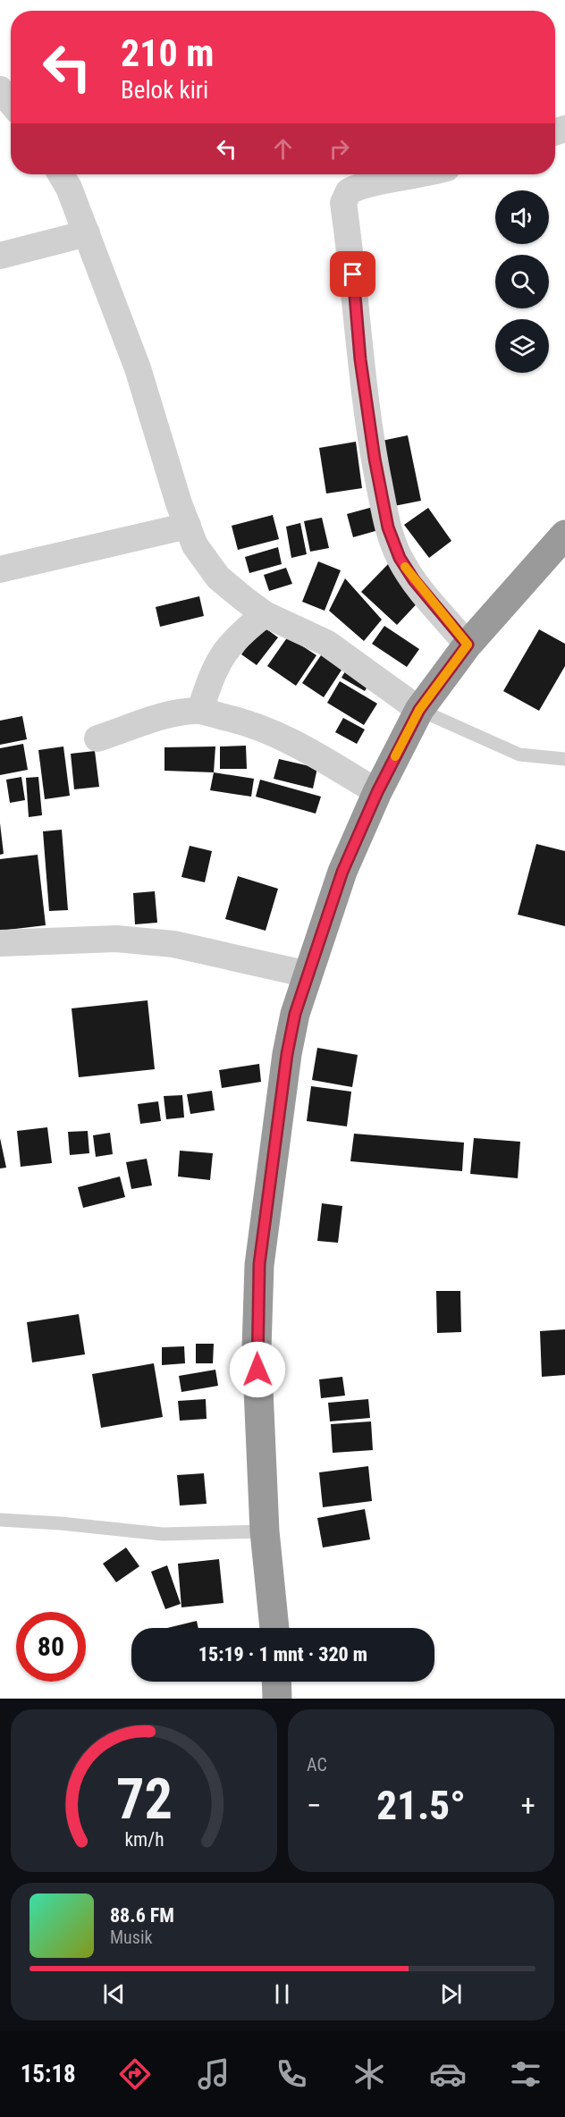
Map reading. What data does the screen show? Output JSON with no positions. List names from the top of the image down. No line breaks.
{"page":{"turn":["210 m","Belok kiri"],"limit":"80","trip":"15:19 · 1 mnt · 320 m","tile":"AC","heat":["−","21.5°","+"],"song":["88.6 FM","Musik"],"tabs":"15:18","gauge":["72","km/h"]}}
